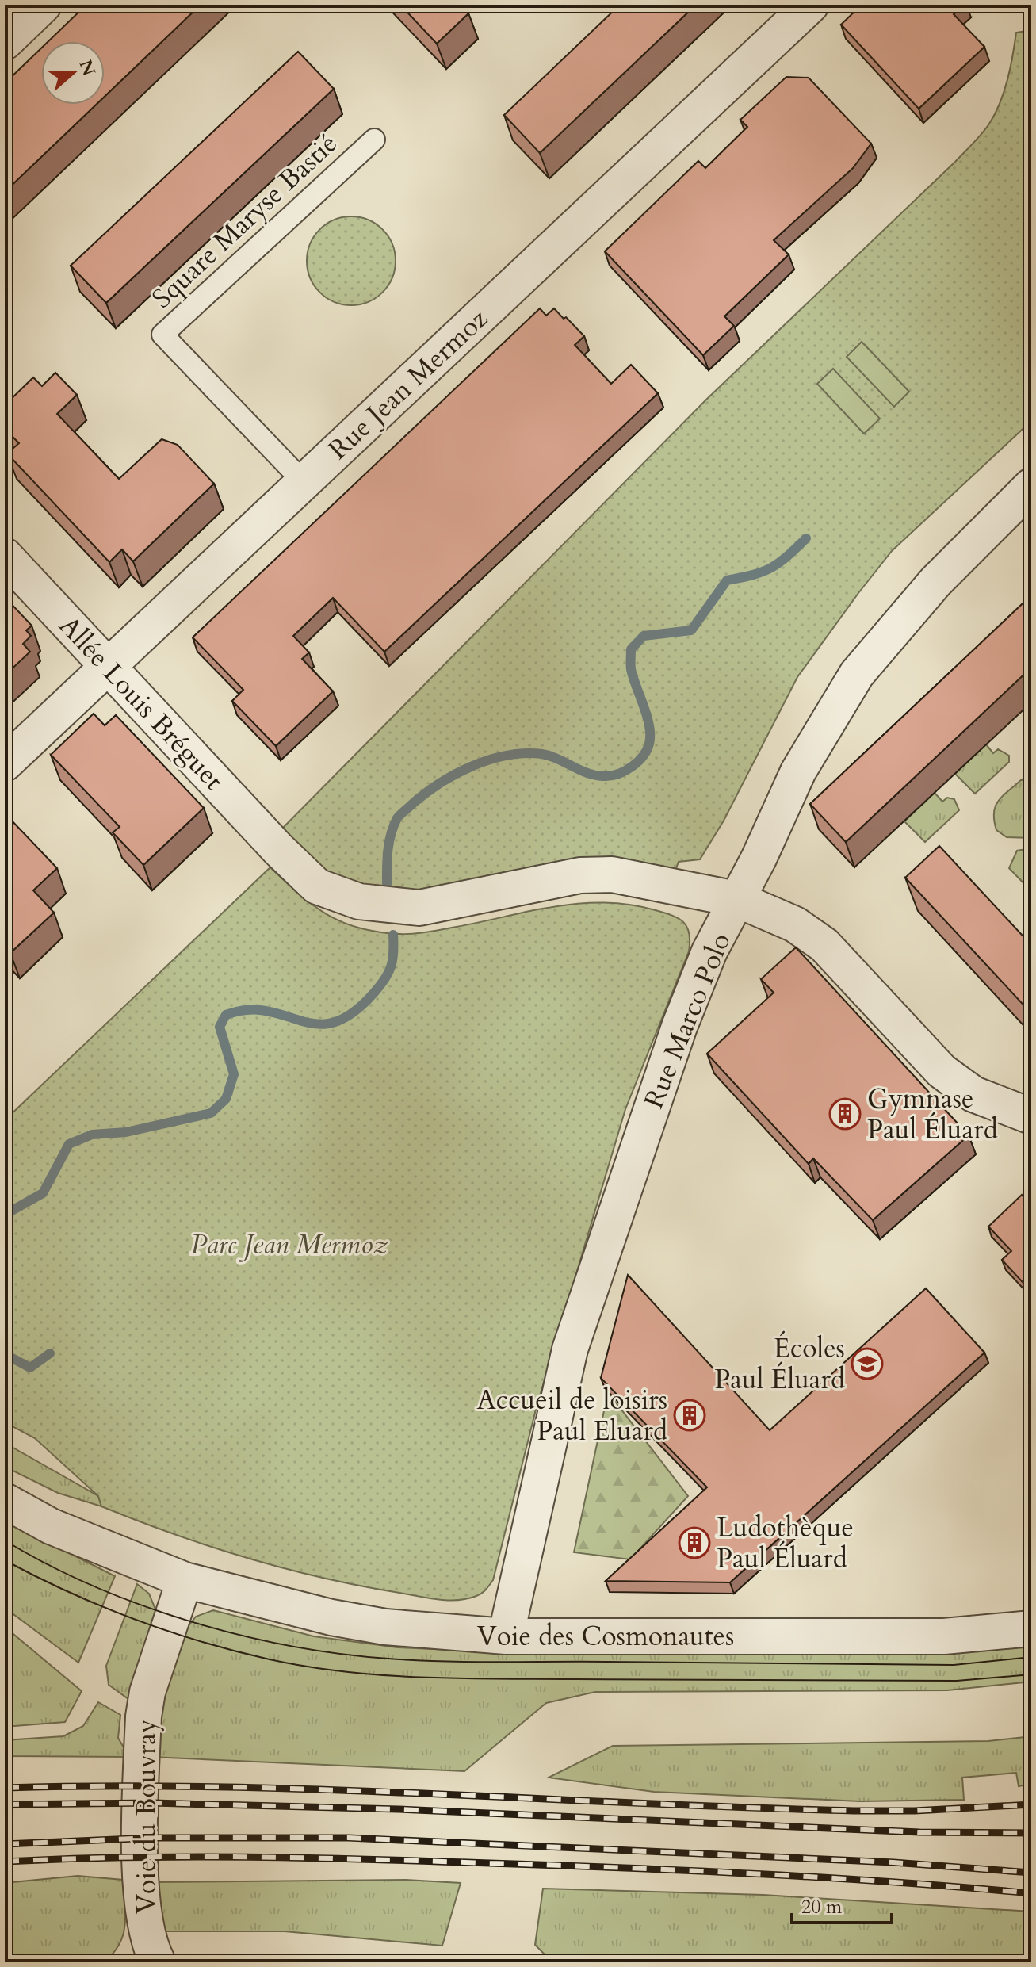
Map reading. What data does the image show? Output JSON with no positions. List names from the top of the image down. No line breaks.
{"streets":{"street":["Rue Jean Mermoz","Allée Louis Bréguet","Rue Marco Polo","Voie des Cosmonautes","Voie du Bouvray"],"lane":["Square Maryse Bastié"]},"crossings":[["Square Maryse Bastié","Rue Jean Mermoz"],["Rue Jean Mermoz","Allée Louis Bréguet"],["Allée Louis Bréguet","Rue Marco Polo"],["Rue Marco Polo","Voie des Cosmonautes"],["Voie des Cosmonautes","Voie du Bouvray"]],"parks":["Parc Jean Mermoz"],"places":{"building":["Gymnase Paul Éluard","Accueil de loisirs Paul Eluard","Ludothèque Paul Éluard"],"school or university":["Écoles Paul Éluard"]},"scale_bar":"20 m","north":"right"}
